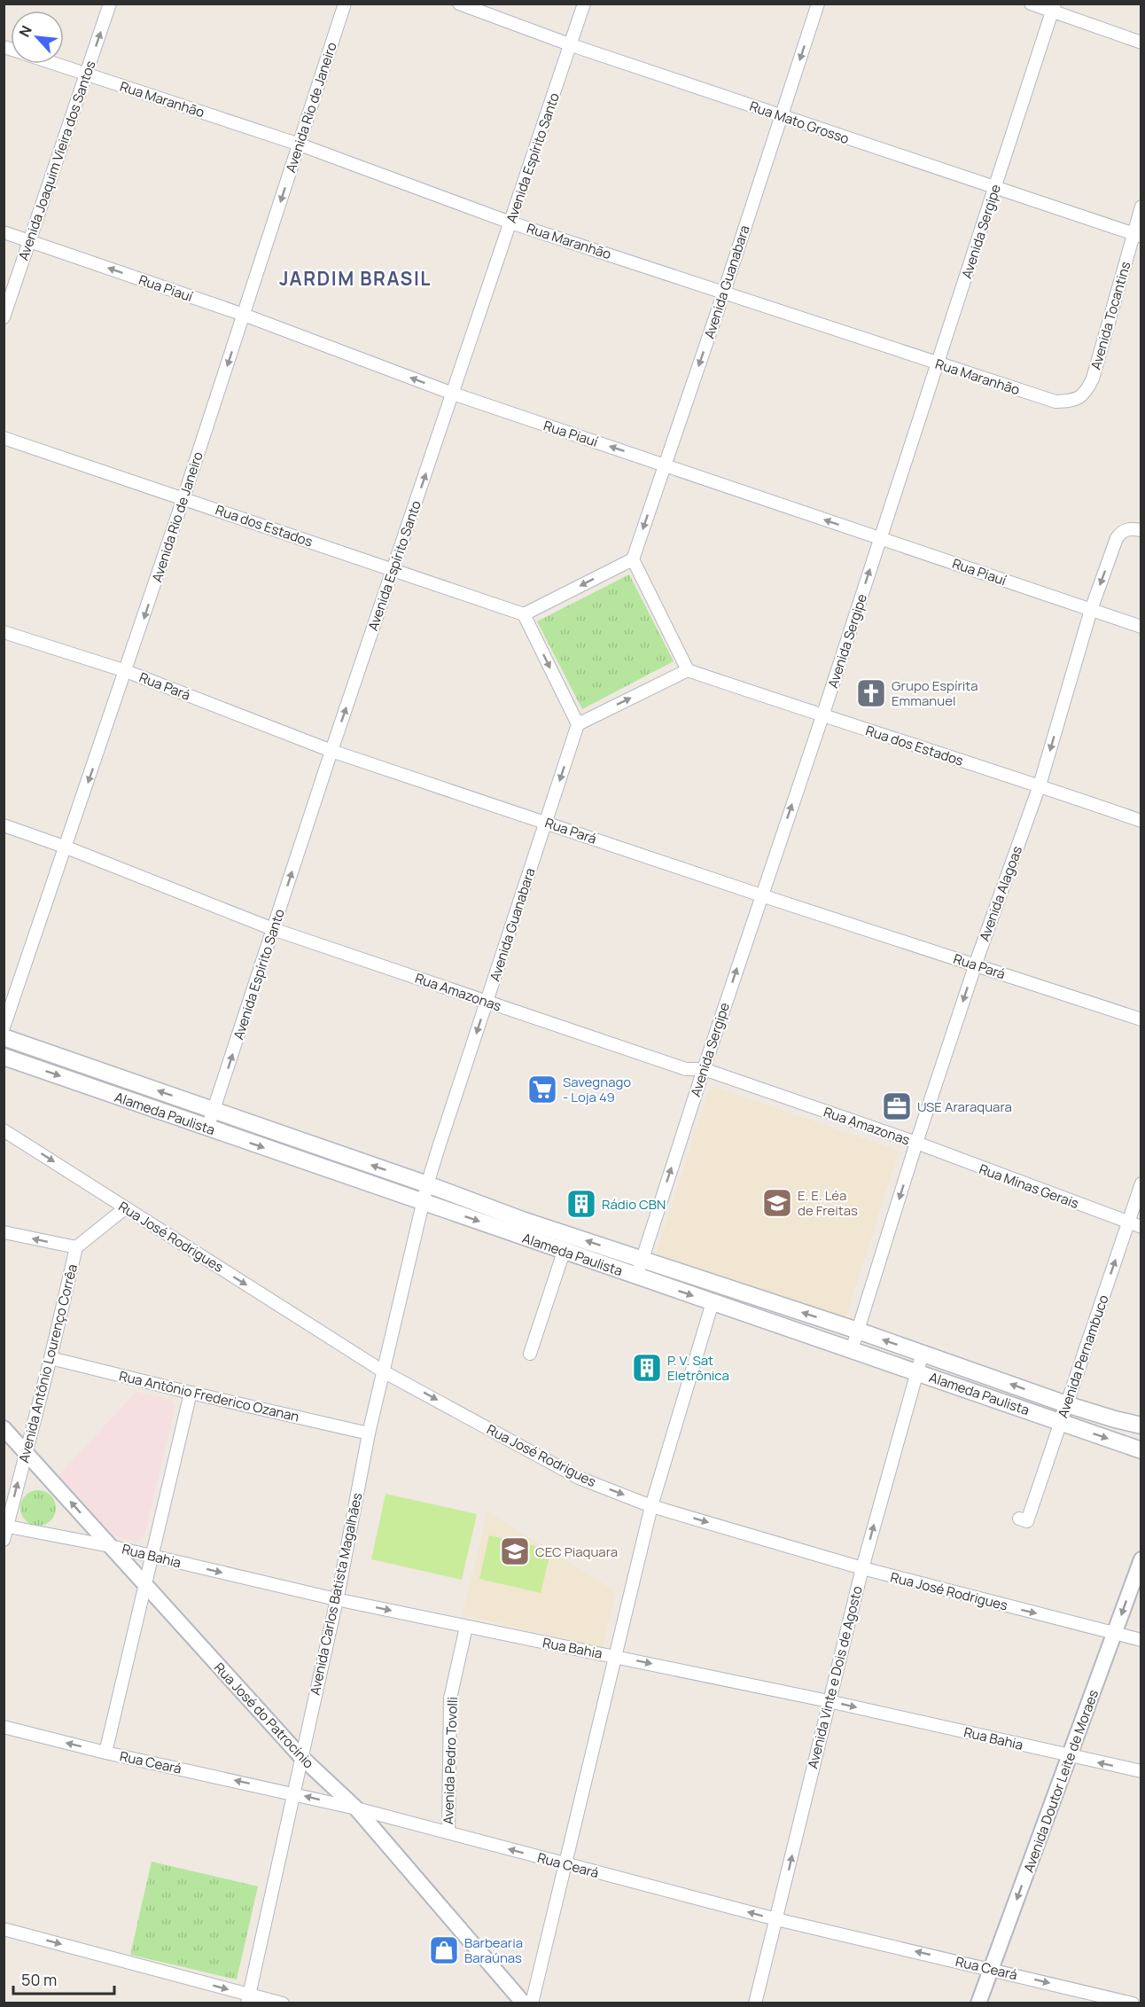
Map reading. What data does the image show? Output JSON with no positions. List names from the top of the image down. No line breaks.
{"streets":{"main road":["Alameda Paulista"],"street":["Rua Maranhão","Avenida Rio de Janeiro","Rua Mato Grosso","Avenida Espírito Santo","Avenida Joaquim Vieira dos Santos","Avenida Sergipe","Avenida Guanabara","Rua Piauí","Avenida Tocantins","Rua dos Estados","Rua Pará","Avenida Alagoas","Rua Amazonas","Rua Minas Gerais","Rua José Rodrigues","Avenida Pernambuco","Avenida Antônio Lourenço Corrêa","Rua Antônio Frederico Ozanan","Rua Bahia","Avenida Carlos Batista Magalhães","Avenida Vinte e Dois de Agosto","Rua José do Patrocínio","Avenida Pedro Tovolli","Rua Ceará","Avenida Doutor Leite de Moraes"]},"crossings":[["Rua Maranhão","Avenida Rio de Janeiro"],["Rua Maranhão","Avenida Espírito Santo"],["Rua Maranhão","Avenida Joaquim Vieira dos Santos"],["Rua Maranhão","Avenida Sergipe"],["Rua Maranhão","Avenida Guanabara"],["Rua Maranhão","Avenida Tocantins"],["Avenida Rio de Janeiro","Rua Piauí"],["Avenida Rio de Janeiro","Rua dos Estados"],["Avenida Rio de Janeiro","Rua Pará"],["Avenida Rio de Janeiro","Rua Amazonas"],["Rua Mato Grosso","Avenida Espírito Santo"],["Rua Mato Grosso","Avenida Sergipe"],["Rua Mato Grosso","Avenida Guanabara"],["Rua Mato Grosso","Avenida Tocantins"],["Avenida Espírito Santo","Rua Piauí"],["Avenida Espírito Santo","Rua dos Estados"],["Avenida Espírito Santo","Rua Pará"],["Avenida Espírito Santo","Rua Amazonas"],["Avenida Espírito Santo","Alameda Paulista"],["Avenida Joaquim Vieira dos Santos","Rua Piauí"],["Avenida Sergipe","Rua Piauí"],["Avenida Sergipe","Rua dos Estados"],["Avenida Sergipe","Rua Pará"],["Avenida Sergipe","Rua Amazonas"],["Avenida Sergipe","Alameda Paulista"],["Avenida Guanabara","Rua Piauí"],["Avenida Guanabara","Rua Pará"],["Avenida Guanabara","Rua Amazonas"],["Avenida Guanabara","Alameda Paulista"],["Avenida Guanabara","Avenida Carlos Batista Magalhães"],["Rua Piauí","Avenida Alagoas"],["Rua dos Estados","Avenida Alagoas"],["Rua Pará","Avenida Alagoas"],["Avenida Alagoas","Rua Amazonas"],["Avenida Alagoas","Alameda Paulista"],["Avenida Alagoas","Rua Minas Gerais"],["Rua Amazonas","Rua Minas Gerais"],["Alameda Paulista","Avenida Pernambuco"],["Alameda Paulista","Avenida Carlos Batista Magalhães"],["Alameda Paulista","Avenida Vinte e Dois de Agosto"],["Rua Minas Gerais","Avenida Pernambuco"],["Rua José Rodrigues","Avenida Antônio Lourenço Corrêa"],["Rua José Rodrigues","Avenida Carlos Batista Magalhães"],["Rua José Rodrigues","Avenida Vinte e Dois de Agosto"],["Rua José Rodrigues","Avenida Doutor Leite de Moraes"],["Avenida Antônio Lourenço Corrêa","Rua Antônio Frederico Ozanan"],["Avenida Antônio Lourenço Corrêa","Rua Bahia"],["Avenida Antônio Lourenço Corrêa","Rua José do Patrocínio"],["Rua Antônio Frederico Ozanan","Avenida Carlos Batista Magalhães"],["Rua Bahia","Avenida Carlos Batista Magalhães"],["Rua Bahia","Avenida Vinte e Dois de Agosto"],["Rua Bahia","Rua José do Patrocínio"],["Rua Bahia","Avenida Pedro Tovolli"],["Rua Bahia","Avenida Doutor Leite de Moraes"],["Avenida Carlos Batista Magalhães","Rua José do Patrocínio"],["Avenida Carlos Batista Magalhães","Rua Ceará"],["Avenida Vinte e Dois de Agosto","Rua Ceará"],["Rua José do Patrocínio","Rua Ceará"],["Avenida Pedro Tovolli","Rua Ceará"],["Rua Ceará","Avenida Doutor Leite de Moraes"]],"one_way":["Avenida Rio de Janeiro","Avenida Espírito Santo","Avenida Sergipe","Avenida Guanabara","Rua Piauí","Avenida Alagoas","Rua José Rodrigues","Avenida Pernambuco","Rua Bahia","Avenida Vinte e Dois de Agosto","Avenida Doutor Leite de Moraes"],"districts":["JARDIM BRASIL"],"places":{"church":["Grupo Espírita Emmanuel"],"supermarket":["Savegnago - Loja 49"],"office":["USE Araraquara"],"school or university":["E. E. Léa de Freitas","CEC Piaquara"],"building":["Rádio CBN","P. V. Sat Eletrônica"],"shop":["Barbearia Baraúnas"]},"scale_bar":"50 m","north":"top left"}
